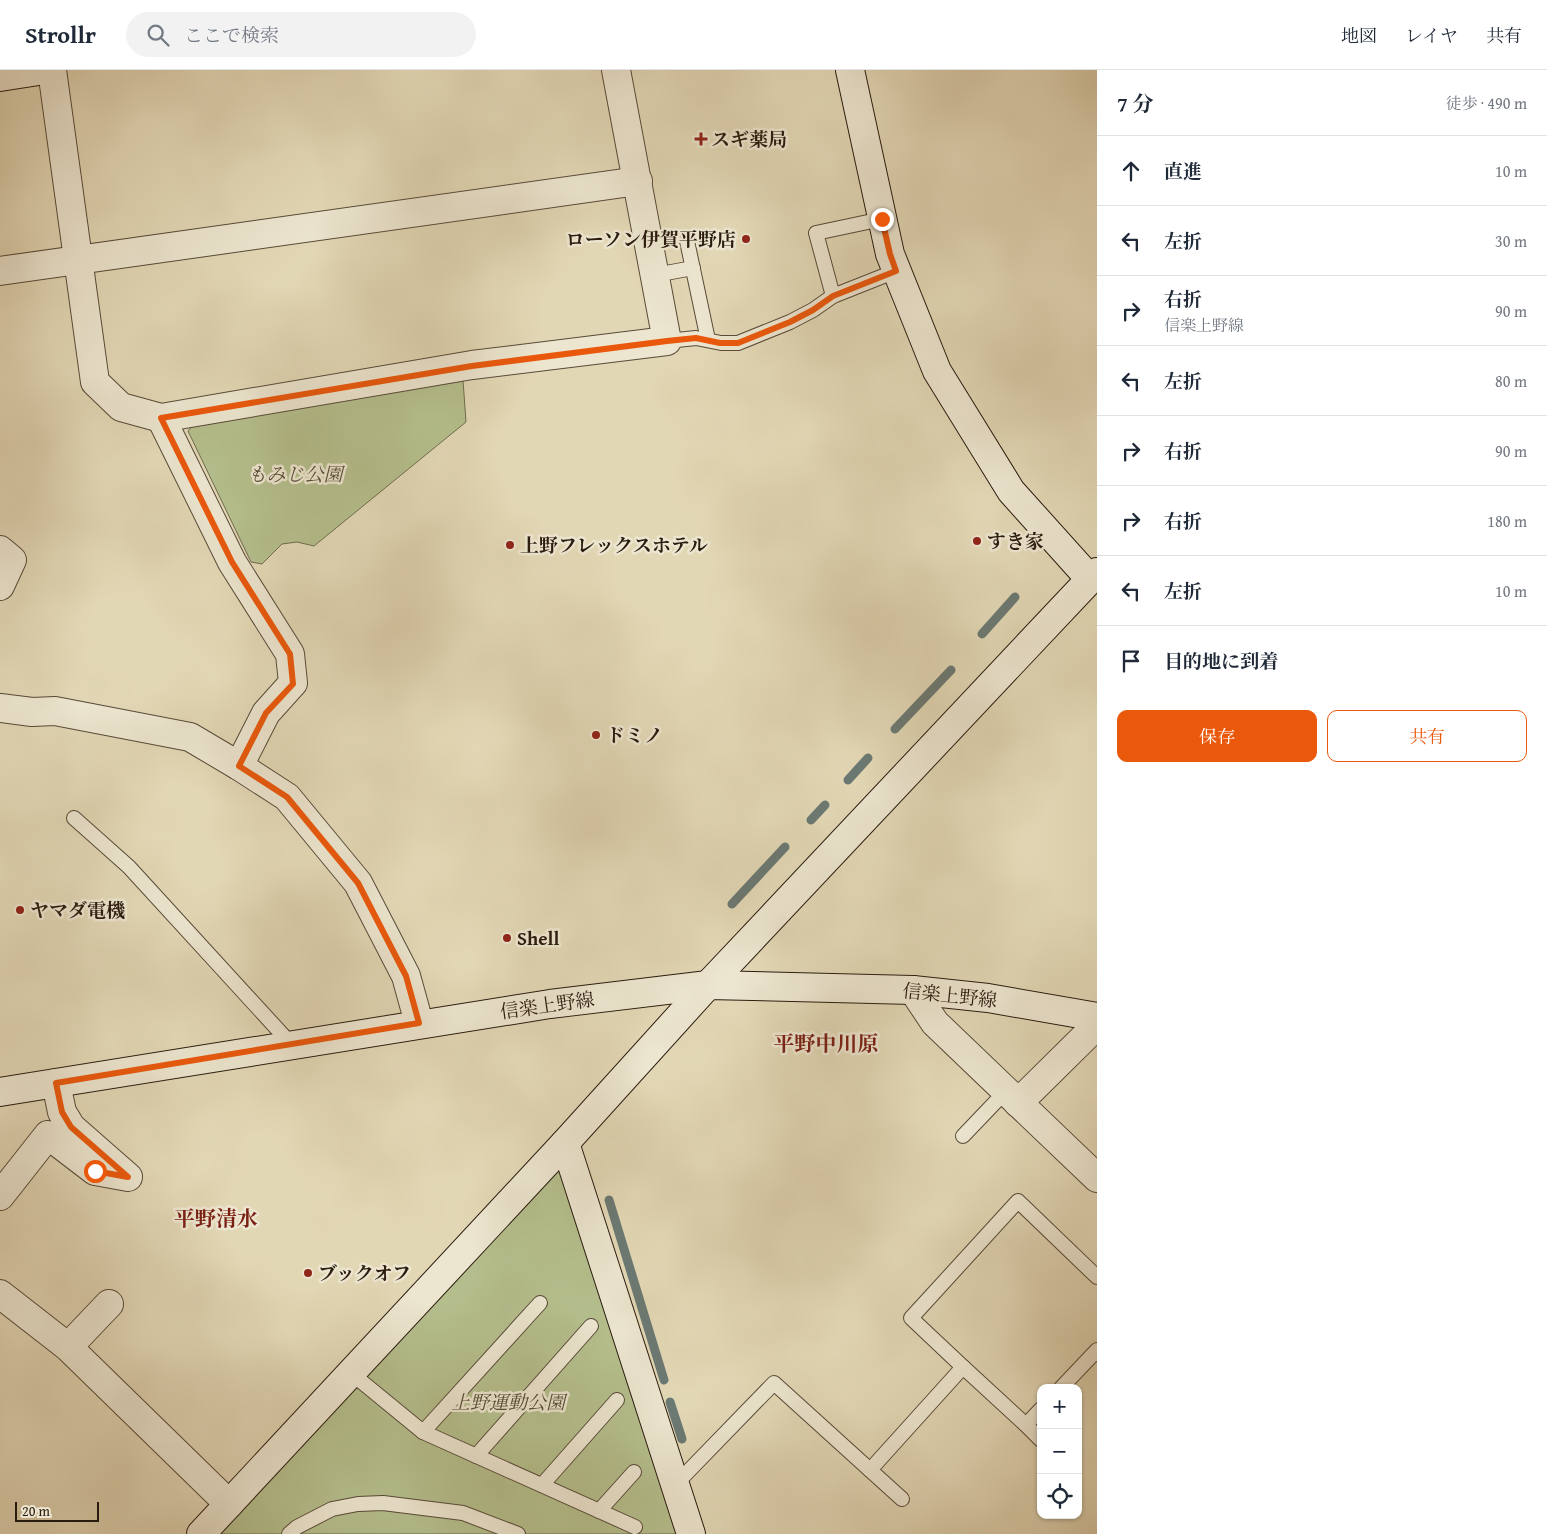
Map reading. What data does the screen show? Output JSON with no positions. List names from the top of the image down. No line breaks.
{"streets":{"street":["信楽上野線"]},"districts":["平野中川原","平野清水"],"parks":["もみじ公園","上野運動公園"],"places":{"health":["スギ薬局"],"other":["ローソン伊賀平野店","すき家","上野フレックスホテル","ドミノ","ヤマダ電機","Shell","ブックオフ"]},"scale_bar":"20 m","page":{"header":"Strollr","search":"ここで検索","nav":["地図","レイヤ","共有"],"heading":["7 分","徒歩 · 490 m"],"list":[["直進","10 m"],["左折","30 m"],["右折","信楽上野線","90 m"],["左折","80 m"],["右折","90 m"],["右折","180 m"],["左折","10 m"],"目的地に到着"],"buttons":["保存","共有"],"map_buttons":["+","−"],"scale":"20 m"}}
